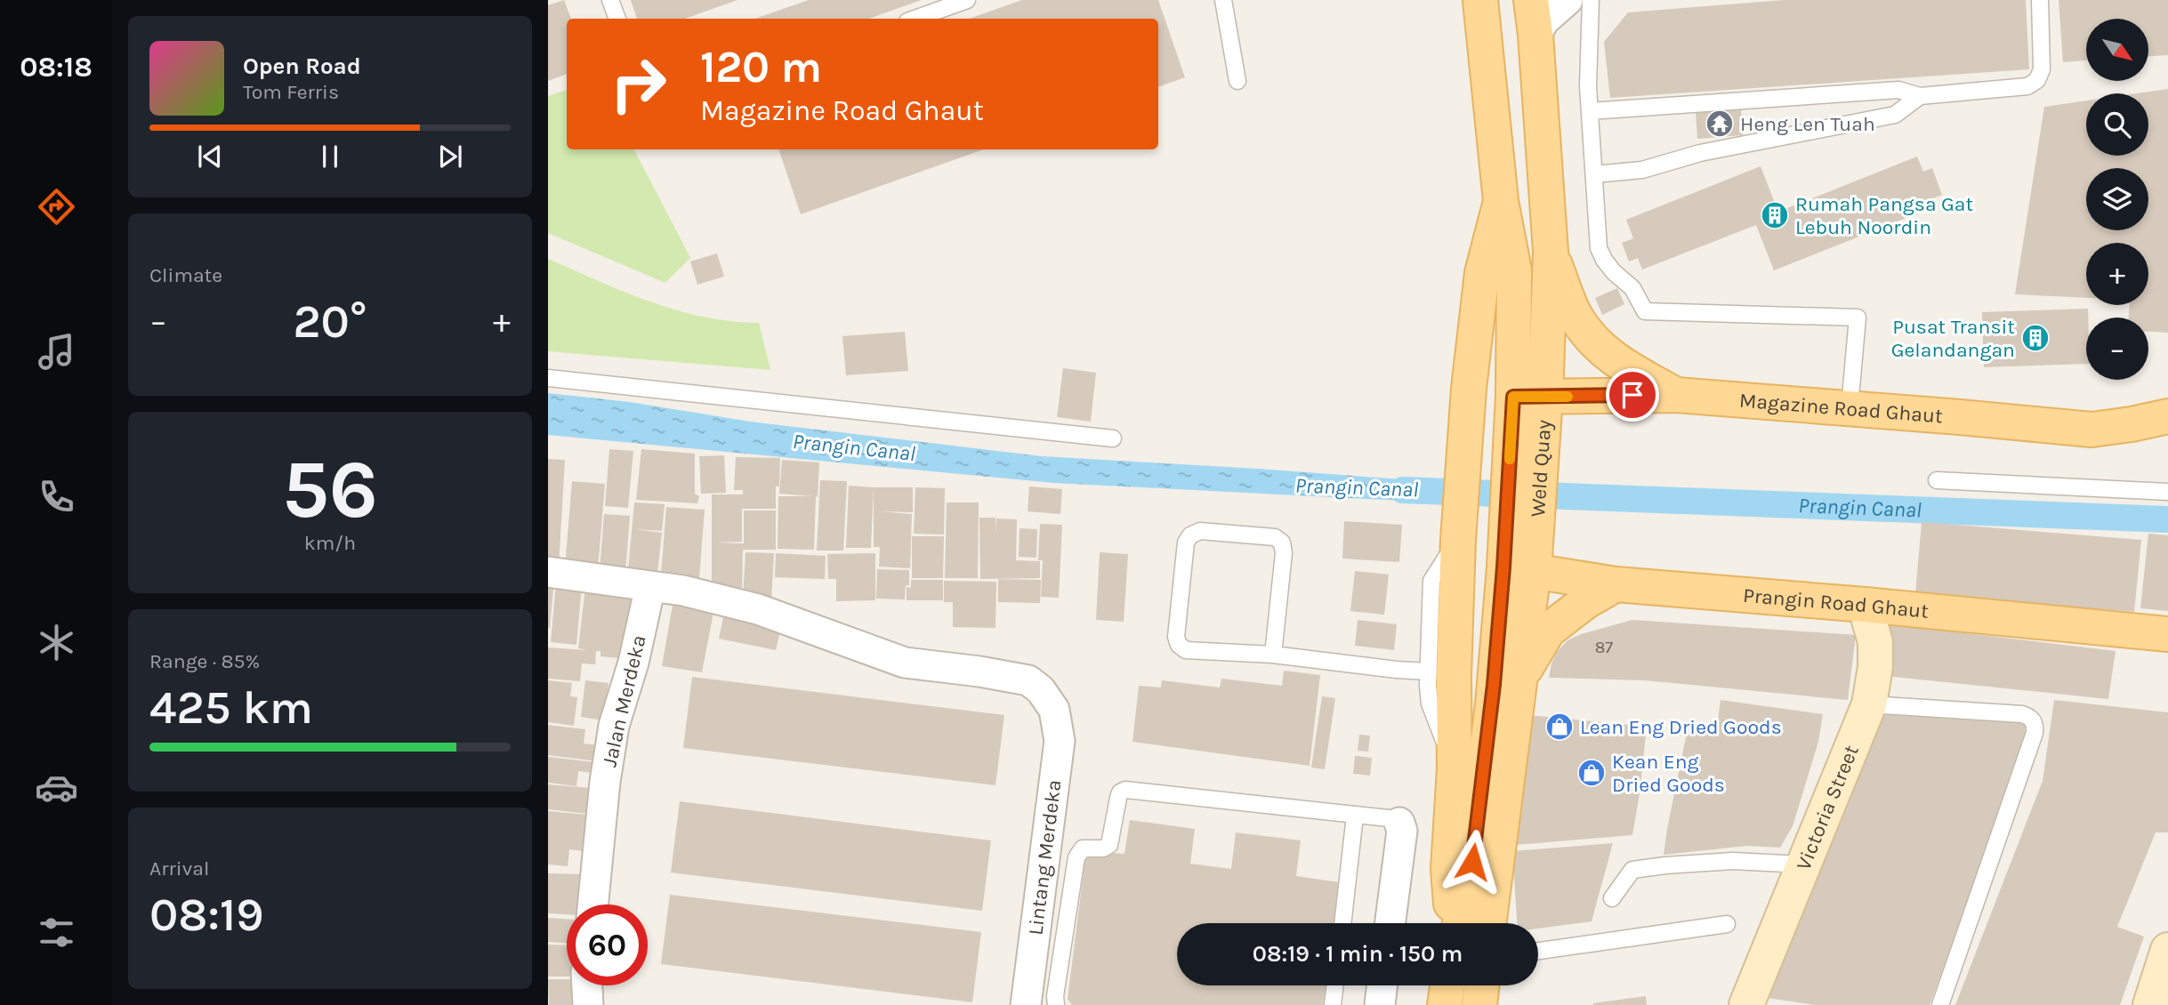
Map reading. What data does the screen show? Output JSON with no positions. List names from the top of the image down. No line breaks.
{"streets":{"main road":["Magazine Road Ghaut","Weld Quay","Prangin Road Ghaut"],"street":["Jalan Merdeka","Victoria Street","Lintang Merdeka"]},"crossings":[["Magazine Road Ghaut","Weld Quay"],["Weld Quay","Prangin Road Ghaut"],["Prangin Road Ghaut","Victoria Street"],["Jalan Merdeka","Lintang Merdeka"]],"water":["Prangin Canal"],"places":{"temple":["Heng Len Tuah"],"building":["Rumah Pangsa Gat Lebuh Noordin","Pusat Transit Gelandangan"],"shop":["Lean Eng Dried Goods","Kean Eng Dried Goods"]},"house_numbers":["87"],"north":"bottom right","page":{"tabs":"08:18","map_buttons":["+","−"],"turn":["120 m","Magazine Road Ghaut"],"song":["Open Road","Tom Ferris"],"tile":["Climate",["56","km/h"],["Range · 85%","425 km"],["Arrival","08:19"]],"heat":["−","20°","+"],"limit":"60","trip":"08:19 · 1 min · 150 m"}}
